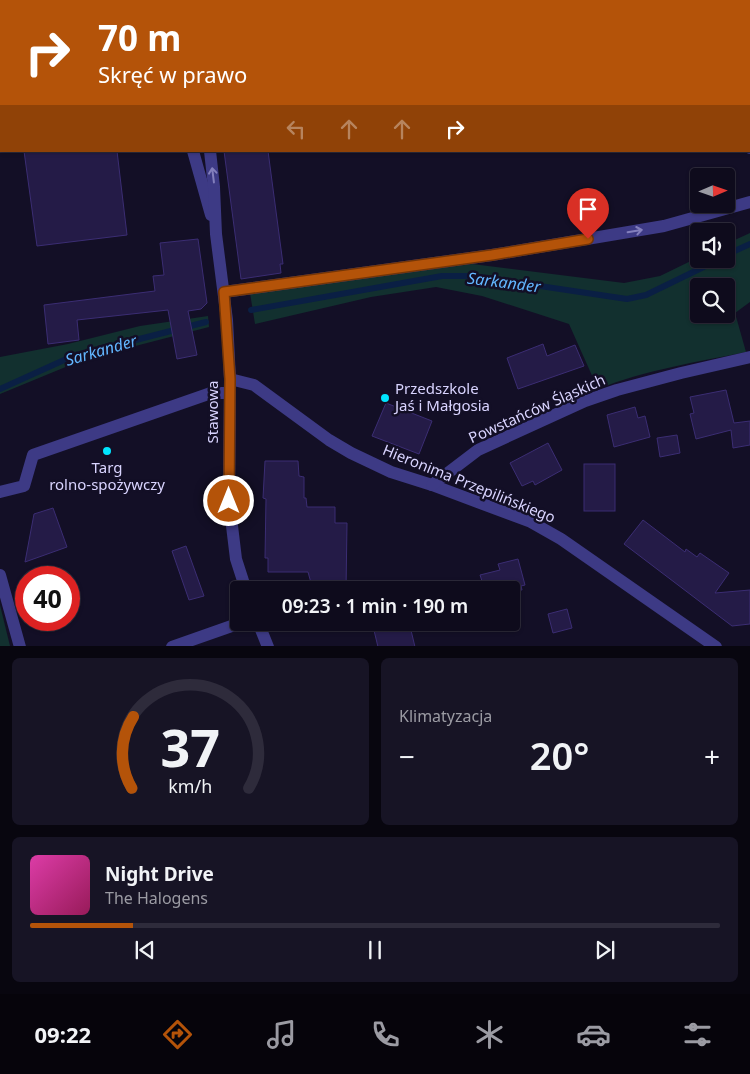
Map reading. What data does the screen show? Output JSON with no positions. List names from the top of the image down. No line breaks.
{"streets":{"street":["Powstańców Śląskich","Stawowa","Hieronima Przepilińskiego"]},"crossings":[["Powstańców Śląskich","Hieronima Przepilińskiego"],["Stawowa","Hieronima Przepilińskiego"]],"water":["Sarkander"],"places":["Przedszkole Jaś i Małgosia","Targ rolno-spożywczy"],"north":"right","page":{"turn":["70 m","Skręć w prawo"],"limit":"40","trip":"09:23 · 1 min · 190 m","tile":"Klimatyzacja","heat":["−","20°","+"],"song":["Night Drive","The Halogens"],"tabs":"09:22","gauge":["37","km/h"]}}
